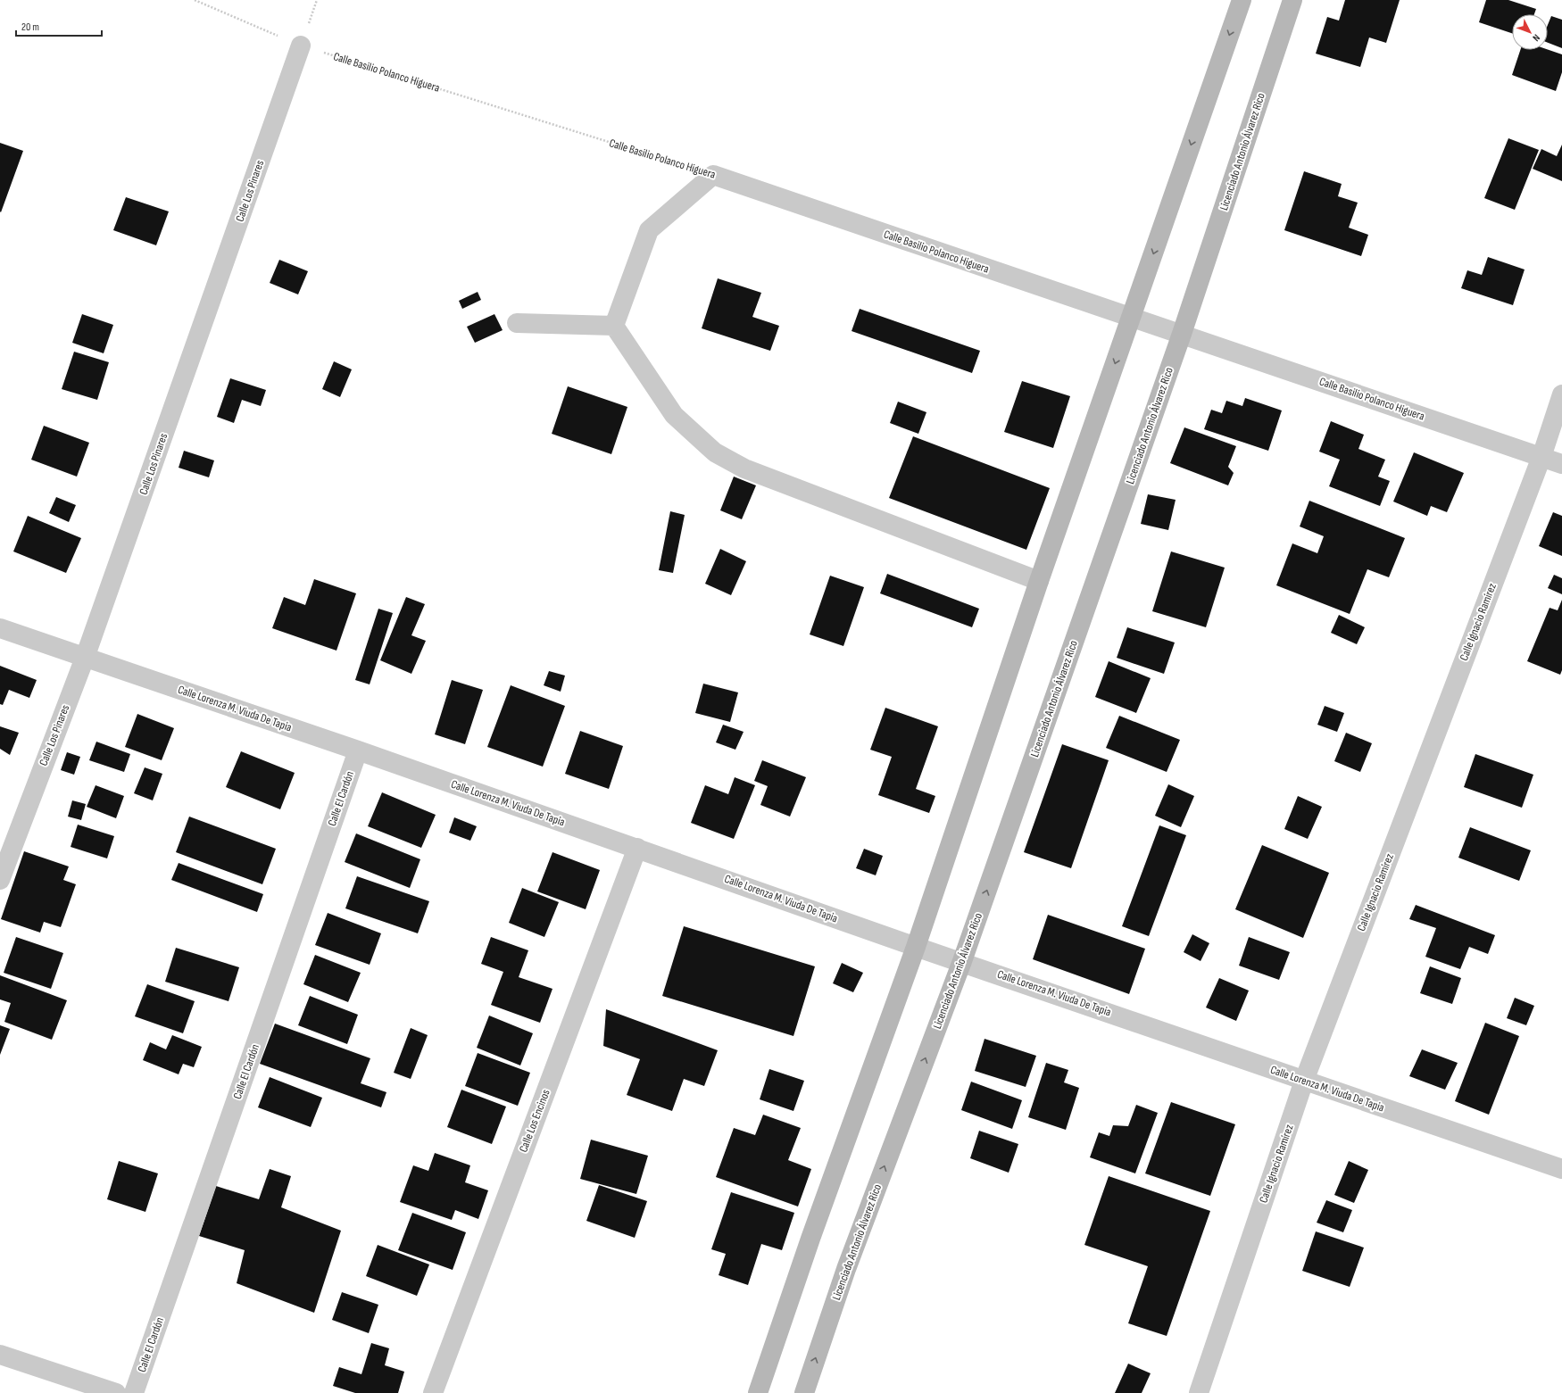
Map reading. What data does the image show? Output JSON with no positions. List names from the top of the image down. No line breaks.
{"streets":{"main road":["Licenciado Antonio Álvarez Rico"],"street":["Calle Basilio Polanco Higuera","Calle Los Pinares","Calle Ignacio Ramírez","Calle Lorenza M. Viuda De Tapia","Calle El Cardón","Calle Los Encinos"]},"crossings":[["Calle Basilio Polanco Higuera","Licenciado Antonio Álvarez Rico"],["Calle Basilio Polanco Higuera","Calle Los Pinares"],["Calle Basilio Polanco Higuera","Calle Ignacio Ramírez"],["Licenciado Antonio Álvarez Rico","Calle Lorenza M. Viuda De Tapia"],["Calle Los Pinares","Calle Lorenza M. Viuda De Tapia"],["Calle Ignacio Ramírez","Calle Lorenza M. Viuda De Tapia"],["Calle Lorenza M. Viuda De Tapia","Calle El Cardón"],["Calle Lorenza M. Viuda De Tapia","Calle Los Encinos"]],"scale_bar":"20 m","north":"bottom right"}
